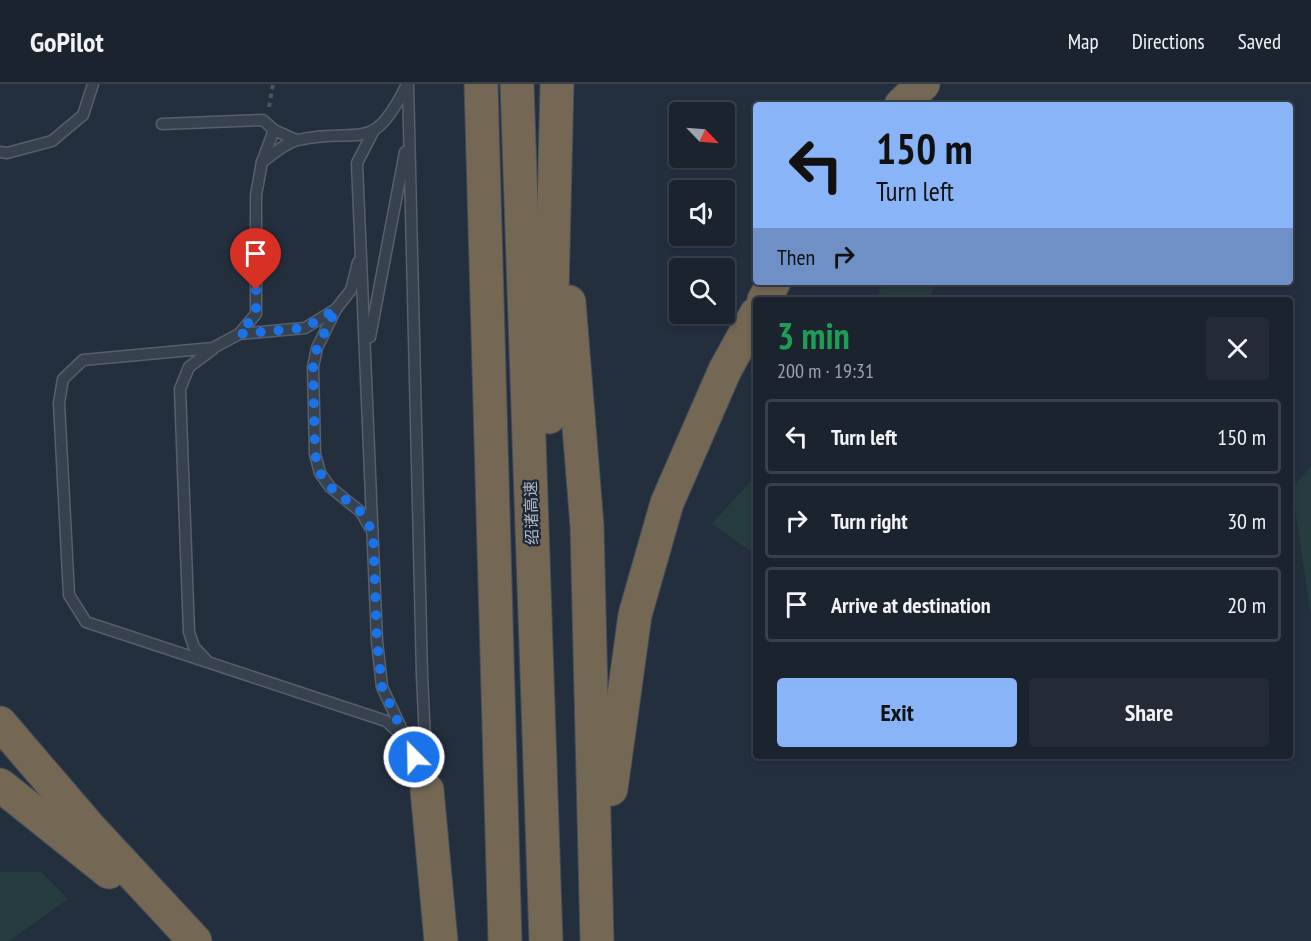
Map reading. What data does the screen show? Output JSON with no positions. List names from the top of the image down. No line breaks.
{"streets":{"highway":["绍诸高速"]},"north":"bottom right","page":{"header":"GoPilot","nav":["Map","Directions","Saved"],"turn":["150 m","Turn left"],"then":"Then","heading":["3 min","200 m · 19:31"],"list":[{"name":"Turn left","value":"150 m"},{"name":"Turn right","value":"30 m"},{"name":"Arrive at destination","value":"20 m"}],"buttons":["Exit","Share"]}}
